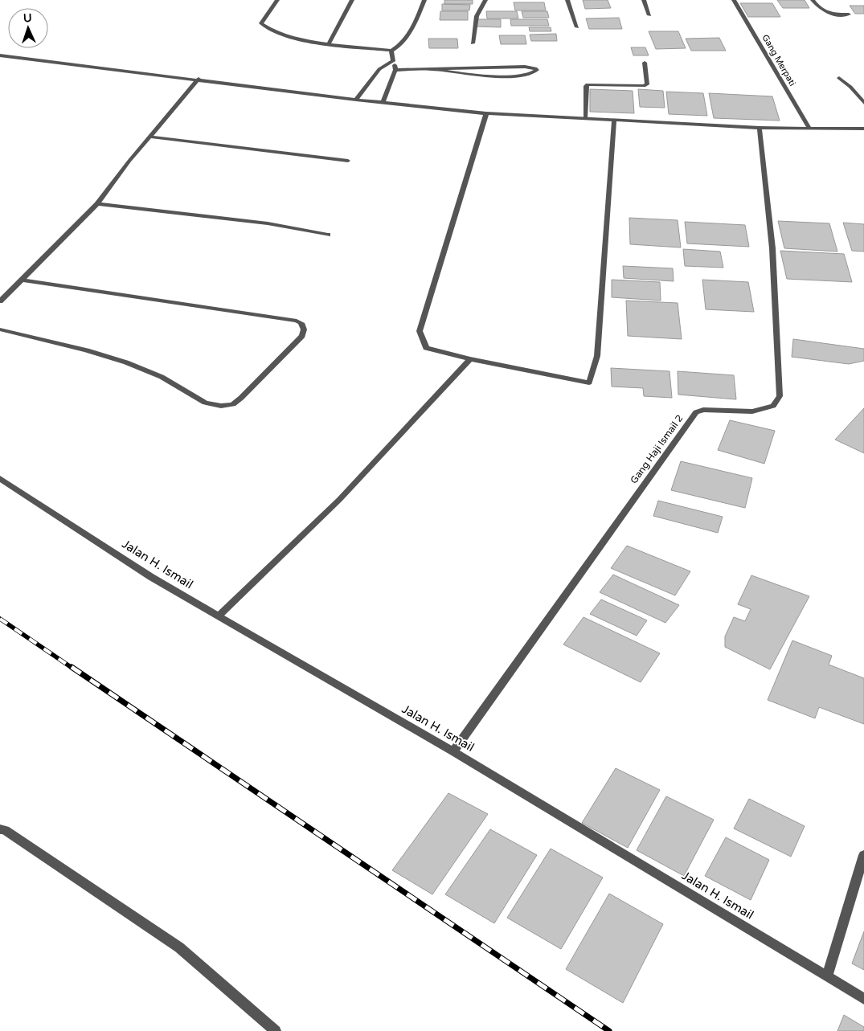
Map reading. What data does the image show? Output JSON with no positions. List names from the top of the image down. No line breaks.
{"streets":{"street":["Gang Merpati","Gang Haji Ismail 2","Jalan H. Ismail"]},"crossings":[["Gang Haji Ismail 2","Jalan H. Ismail"]],"north":"top"}
